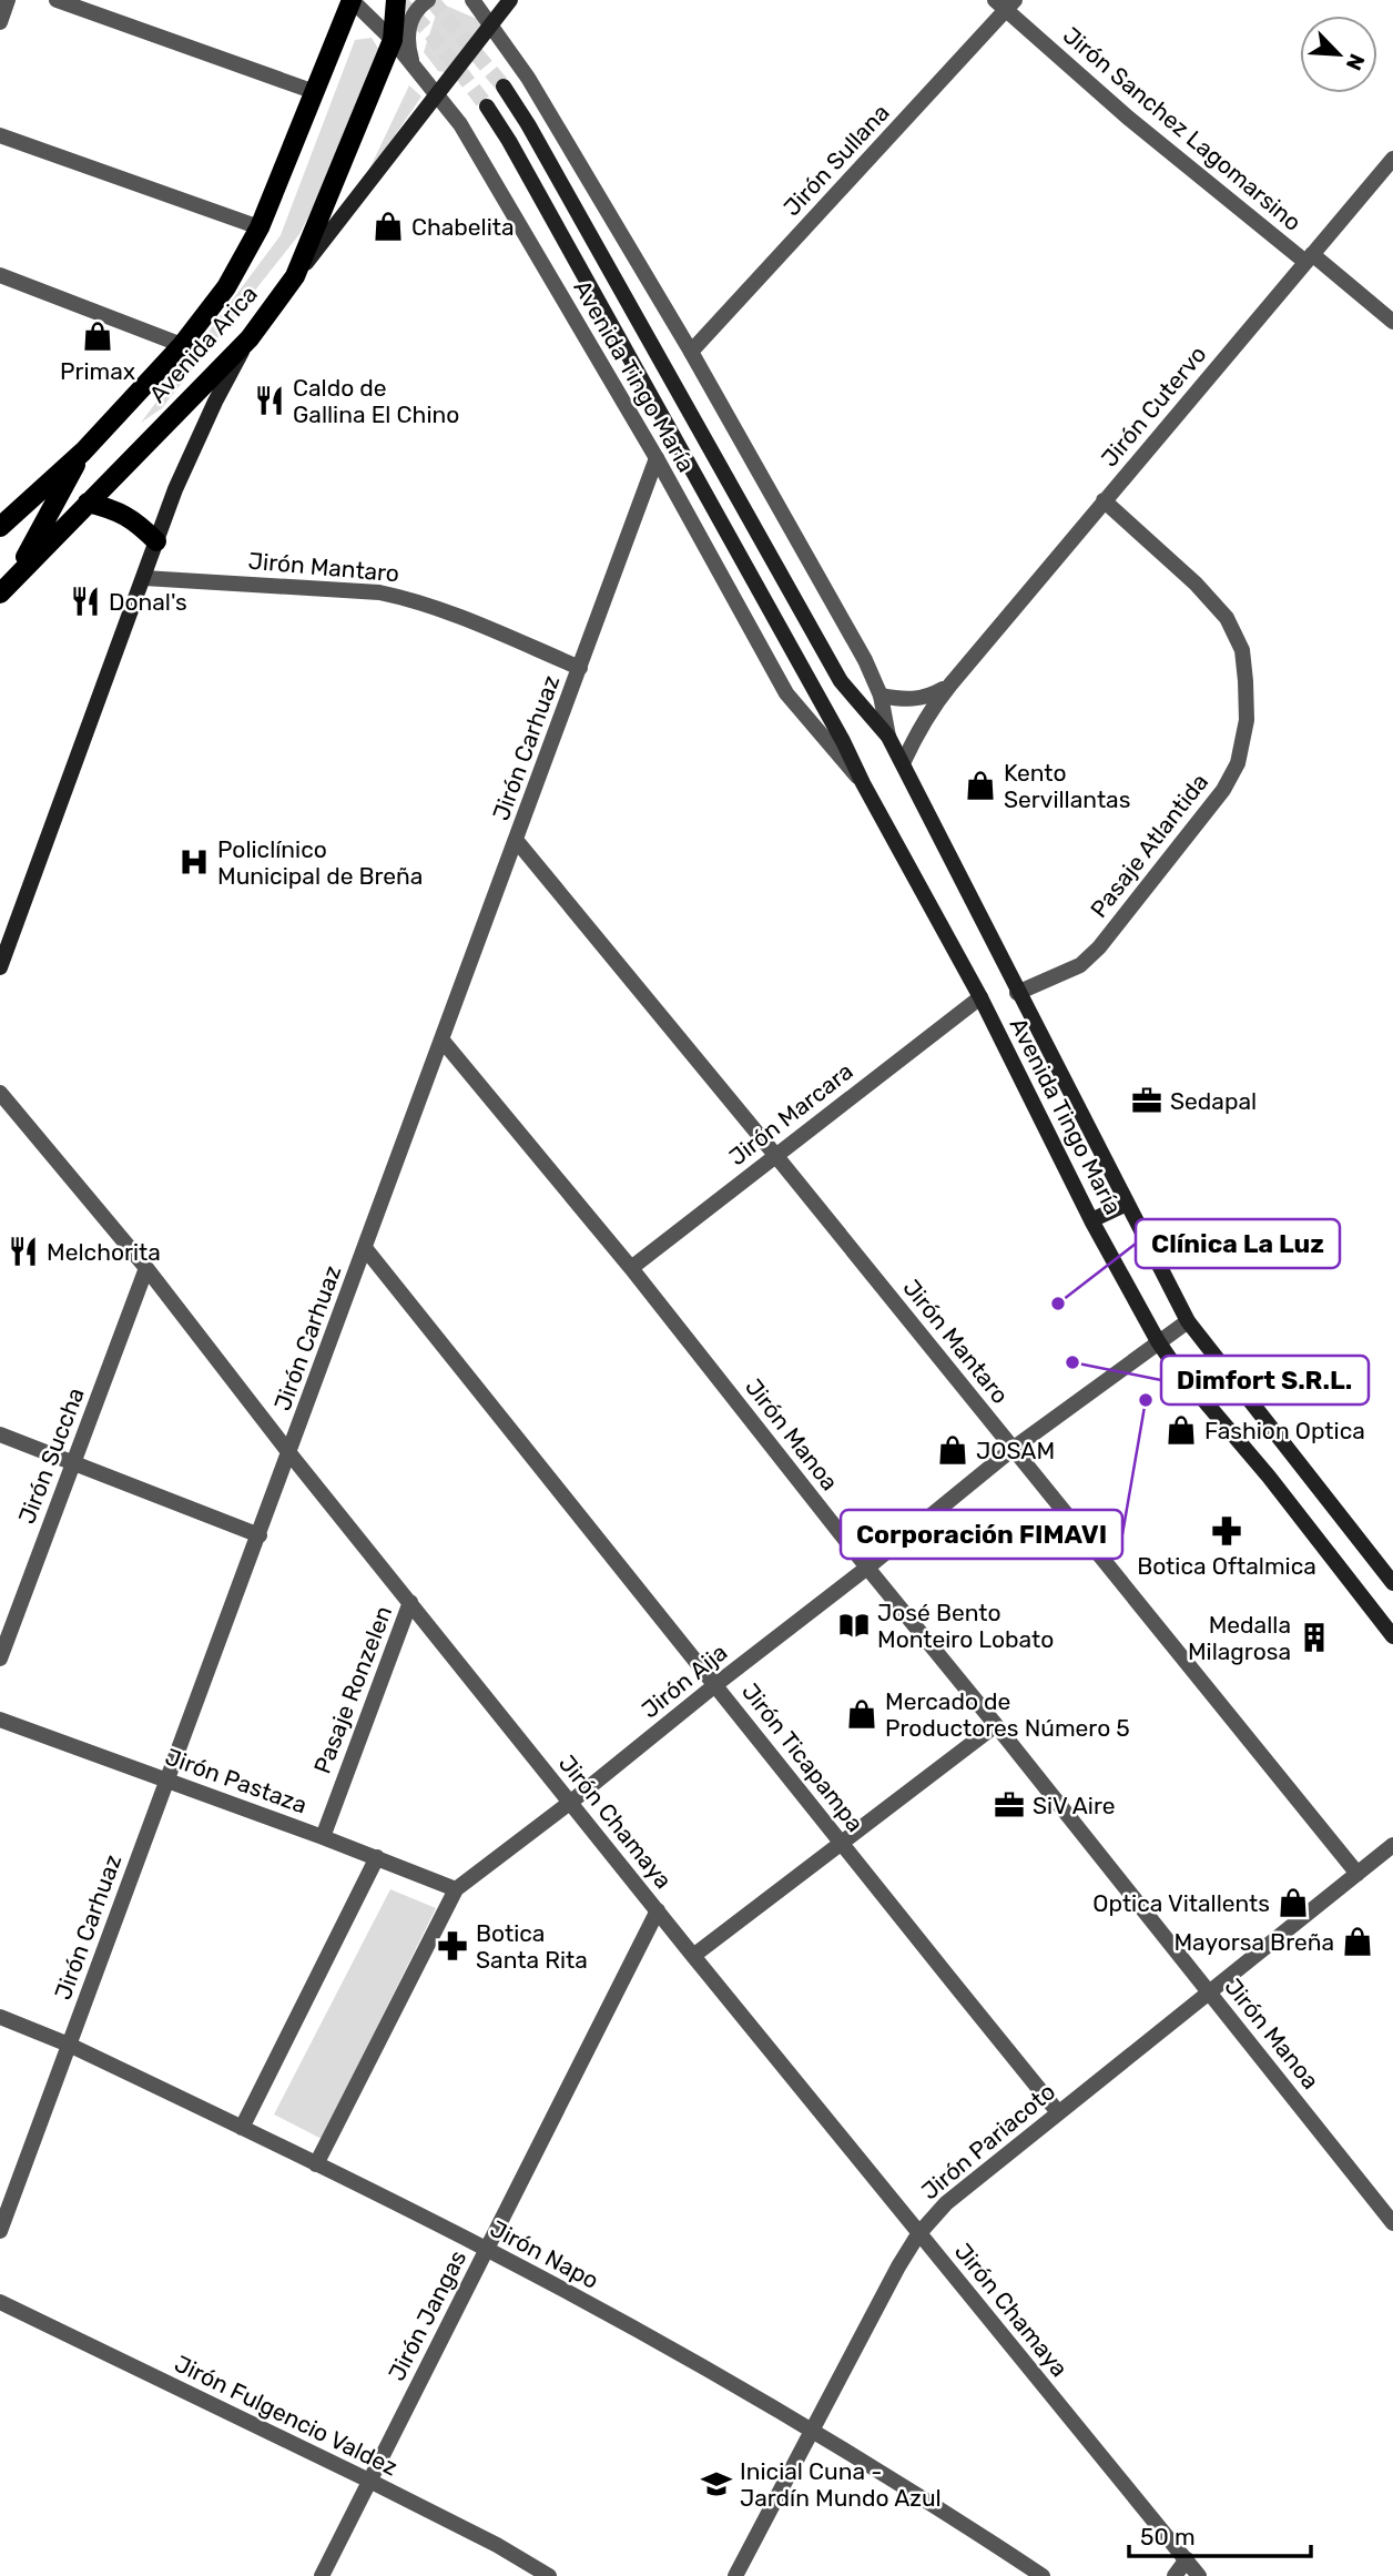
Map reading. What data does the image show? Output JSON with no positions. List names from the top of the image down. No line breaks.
{"streets":{"main road":["Avenida Arica","Avenida Tingo María"],"street":["Jirón Sanchez Lagomarsino","Jirón Sullana","Jirón Cutervo","Jirón Mantaro","Jirón Carhuaz","Pasaje Atlantida","Jirón Marcara","Jirón Manoa","Jirón Succha","Jirón Aija","Pasaje Ronzelen","Jirón Ticapampa","Jirón Pastaza","Jirón Chamaya","Jirón Pariacoto","Jirón Napo","Jirón Jangas","Jirón Fulgencio Valdez"]},"crossings":[["Jirón Sanchez Lagomarsino","Jirón Sullana"],["Jirón Sanchez Lagomarsino","Jirón Cutervo"],["Jirón Sullana","Avenida Tingo María"],["Avenida Arica","Avenida Tingo María"],["Avenida Tingo María","Jirón Cutervo"],["Avenida Tingo María","Jirón Carhuaz"],["Avenida Tingo María","Pasaje Atlantida"],["Avenida Tingo María","Jirón Marcara"],["Avenida Tingo María","Jirón Aija"],["Jirón Cutervo","Pasaje Atlantida"],["Jirón Mantaro","Jirón Carhuaz"],["Jirón Mantaro","Jirón Marcara"],["Jirón Mantaro","Jirón Aija"],["Jirón Mantaro","Jirón Pariacoto"],["Jirón Carhuaz","Jirón Manoa"],["Jirón Carhuaz","Jirón Ticapampa"],["Jirón Carhuaz","Jirón Pastaza"],["Jirón Carhuaz","Jirón Chamaya"],["Jirón Carhuaz","Jirón Napo"],["Jirón Marcara","Jirón Manoa"],["Jirón Manoa","Jirón Aija"],["Jirón Manoa","Jirón Pariacoto"],["Jirón Succha","Jirón Chamaya"],["Jirón Aija","Jirón Ticapampa"],["Jirón Aija","Jirón Pastaza"],["Jirón Aija","Jirón Chamaya"],["Jirón Aija","Jirón Napo"],["Pasaje Ronzelen","Jirón Pastaza"],["Pasaje Ronzelen","Jirón Chamaya"],["Jirón Ticapampa","Jirón Pariacoto"],["Jirón Chamaya","Jirón Pariacoto"],["Jirón Chamaya","Jirón Jangas"],["Jirón Pariacoto","Jirón Napo"],["Jirón Napo","Jirón Jangas"],["Jirón Jangas","Jirón Fulgencio Valdez"]],"places":{"shop":["Chabelita","Primax","Kento Servillantas","Fashion Optica","JOSAM","Mercado de Productores Número 5","Optica Vitallents","Mayorsa Breña"],"restaurant":["Caldo de Gallina El Chino","Donal's","Melchorita"],"hospital":["Policlínico Municipal de Breña"],"office":["Sedapal","SiV Aire"],"other":["Clínica La Luz","Dimfort S.R.L.","Corporación FIMAVI"],"pharmacy":["Botica Oftalmica","Botica Santa Rita"],"library":["José Bento Monteiro Lobato"],"building":["Medalla Milagrosa"],"school or university":["Inicial Cuna - Jardín Mundo Azul"]},"scale_bar":"50 m","north":"bottom right"}
